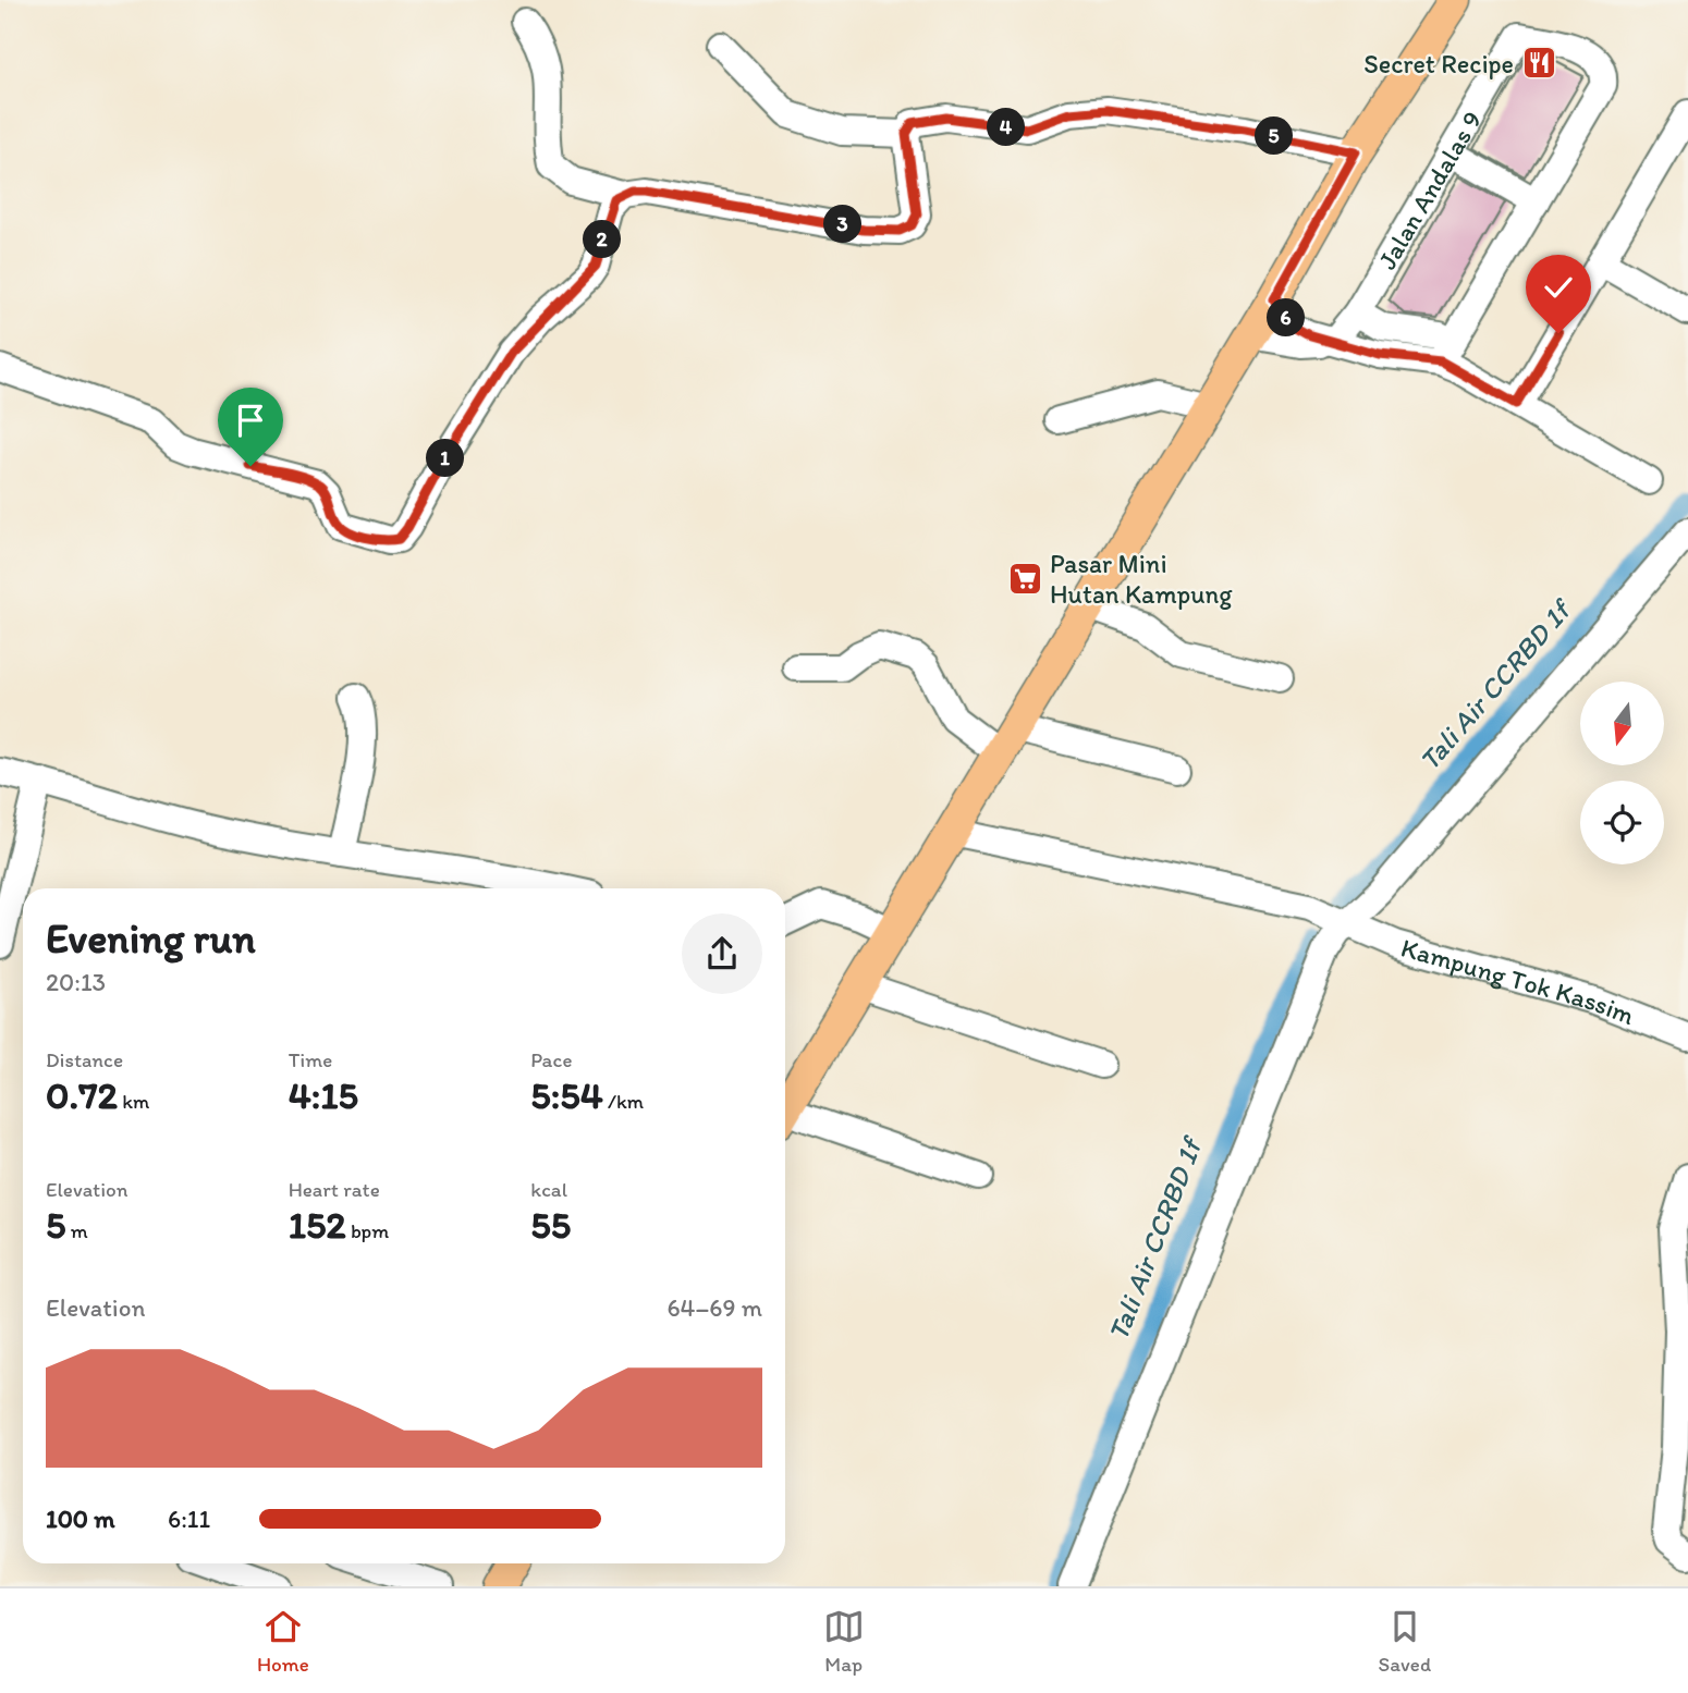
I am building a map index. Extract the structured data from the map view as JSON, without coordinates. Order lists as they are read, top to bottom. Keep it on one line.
{"streets":{"street":["Jalan Andalas 9","Kampung Tok Kassim"]},"water":["Tali Air CCRBD 1f"],"places":{"restaurant":["Secret Recipe"],"supermarket":["Pasar Mini Hutan Kampung"]},"north":"bottom","page":{"pins":["4","5","3","2","6","1"],"heading":["Evening run","20:13"],"stats":[["Distance","0.72 km"],["Time","4:15"],["Pace","5:54 /km"],["Elevation","5 m"],["Heart rate","152 bpm"],["kcal","55"]],"chart":["Elevation","64–69 m"],"list":[{"name":"100 m","note":"6:11"}],"tabs":["Home","Map","Saved"]}}
